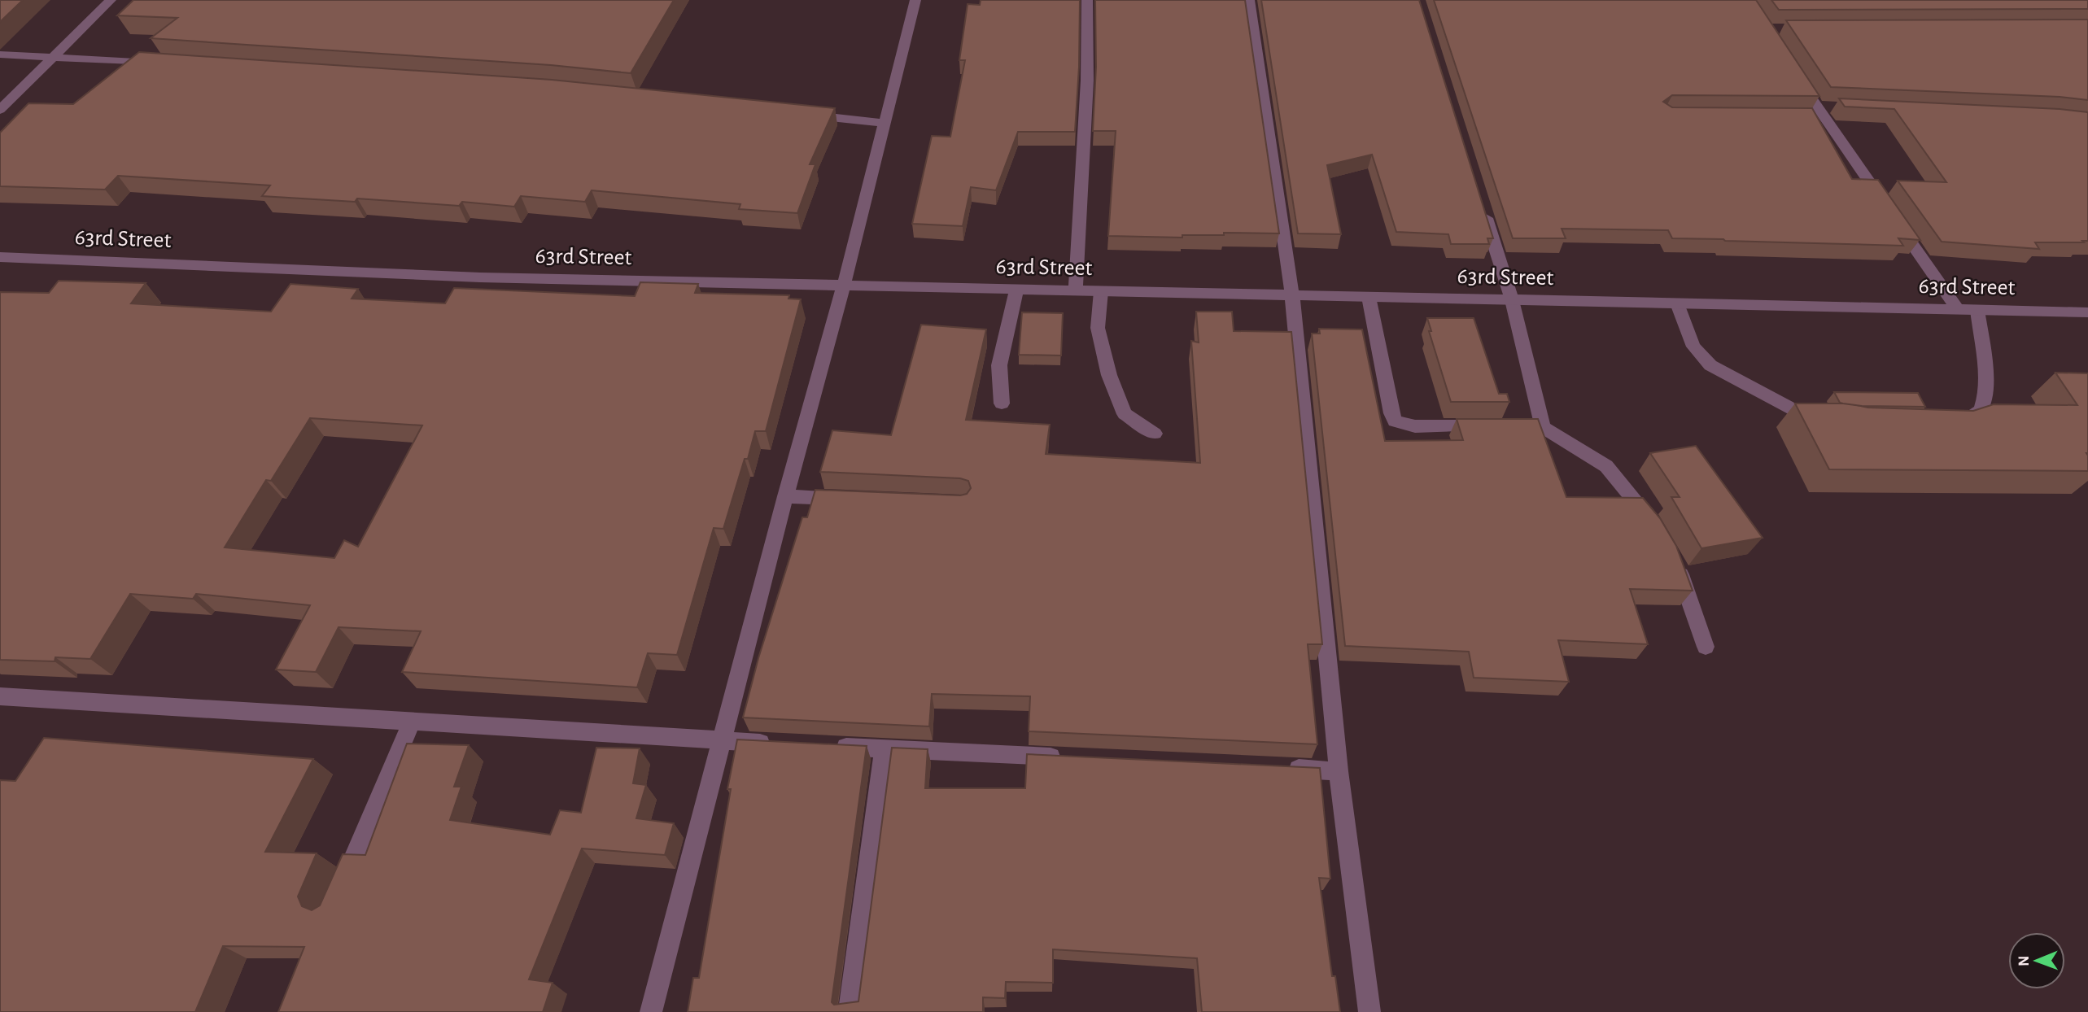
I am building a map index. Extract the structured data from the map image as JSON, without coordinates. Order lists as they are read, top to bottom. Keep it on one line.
{"streets":{"street":["63rd Street"]},"north":"left"}
